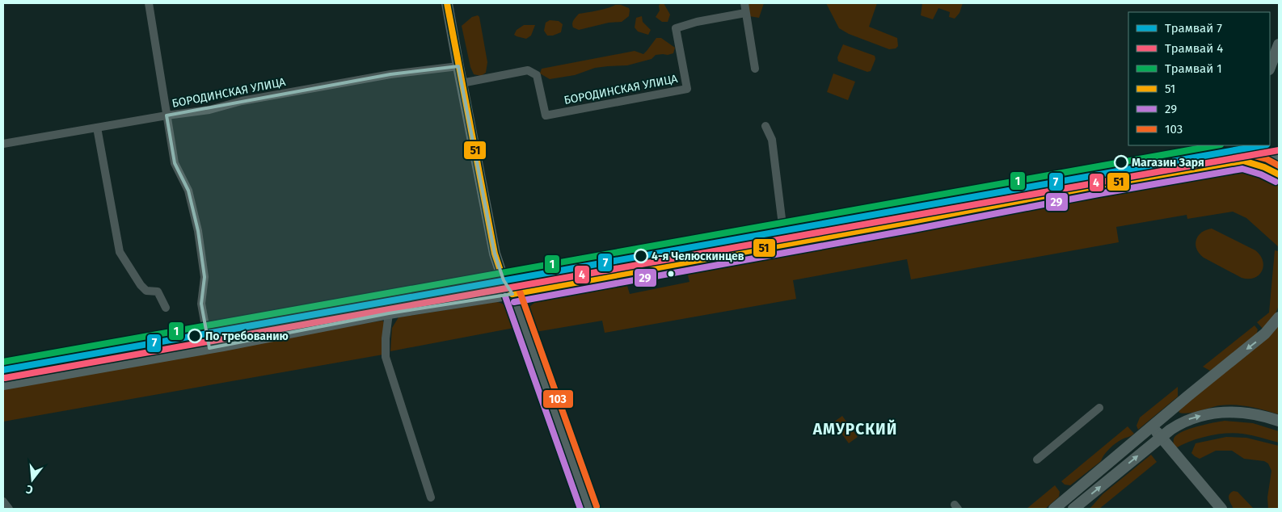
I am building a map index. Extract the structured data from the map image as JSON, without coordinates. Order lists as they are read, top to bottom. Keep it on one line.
{"streets":{"street":["БОРОДИНСКАЯ УЛИЦА"]},"districts":["АМУРСКИЙ"],"places":["Магазин Заря","4-я Челюскинцев","По требованию"],"lines":["transit line 51","tram line 7","tram line 1","tram line 4","transit line 103","transit line 29"],"legend":["Трамвай 7","Трамвай 4","Трамвай 1","51","29","103"],"north":"bottom"}
